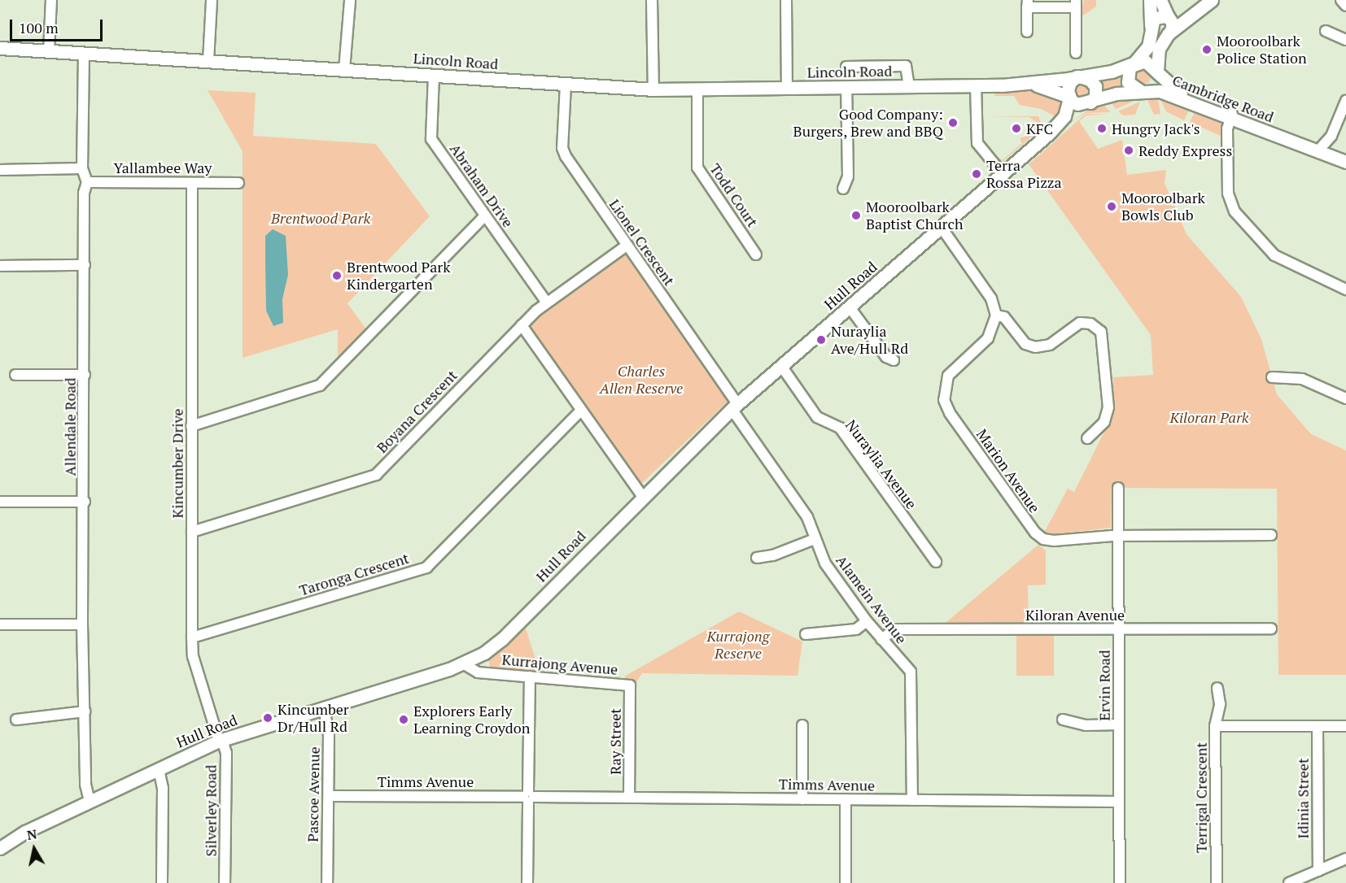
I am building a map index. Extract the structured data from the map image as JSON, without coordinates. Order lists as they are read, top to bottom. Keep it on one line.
{"streets":{"main road":["Lincoln Road","Cambridge Road","Hull Road"],"street":["Yallambee Way","Abraham Drive","Todd Court","Lionel Crescent","Boyana Crescent","Allendale Road","Kincumber Drive","Nuraylia Avenue","Marion Avenue","Taronga Crescent","Alamein Avenue","Kiloran Avenue","Kurrajong Avenue","Ervin Road","Ray Street","Timms Avenue","Pascoe Avenue","Terrigal Crescent","Idinia Street","Silverley Road"]},"crossings":[["Lincoln Road","Abraham Drive"],["Lincoln Road","Todd Court"],["Lincoln Road","Lionel Crescent"],["Lincoln Road","Hull Road"],["Lincoln Road","Allendale Road"],["Cambridge Road","Hull Road"],["Yallambee Way","Allendale Road"],["Yallambee Way","Kincumber Drive"],["Abraham Drive","Boyana Crescent"],["Lionel Crescent","Hull Road"],["Lionel Crescent","Boyana Crescent"],["Lionel Crescent","Alamein Avenue"],["Hull Road","Allendale Road"],["Hull Road","Kincumber Drive"],["Hull Road","Nuraylia Avenue"],["Hull Road","Alamein Avenue"],["Hull Road","Kurrajong Avenue"],["Hull Road","Pascoe Avenue"],["Hull Road","Silverley Road"],["Boyana Crescent","Kincumber Drive"],["Kincumber Drive","Taronga Crescent"],["Kincumber Drive","Silverley Road"],["Marion Avenue","Ervin Road"],["Alamein Avenue","Kiloran Avenue"],["Alamein Avenue","Timms Avenue"],["Kiloran Avenue","Ervin Road"],["Kurrajong Avenue","Ray Street"],["Ervin Road","Timms Avenue"],["Ray Street","Timms Avenue"],["Timms Avenue","Pascoe Avenue"],["Terrigal Crescent","Idinia Street"]],"parks":["Brentwood Park","Charles Allen Reserve","Kiloran Park","Kurrajong Reserve"],"places":["Mooroolbark Police Station","Good Company: Burgers, Brew and BBQ","KFC","Hungry Jack's","Reddy Express","Terra Rossa Pizza","Mooroolbark Bowls Club","Mooroolbark Baptist Church","Brentwood Park Kindergarten","Nuraylia Ave/Hull Rd","Kincumber Dr/Hull Rd","Explorers Early Learning Croydon"],"scale_bar":"100 m","north":"top"}
